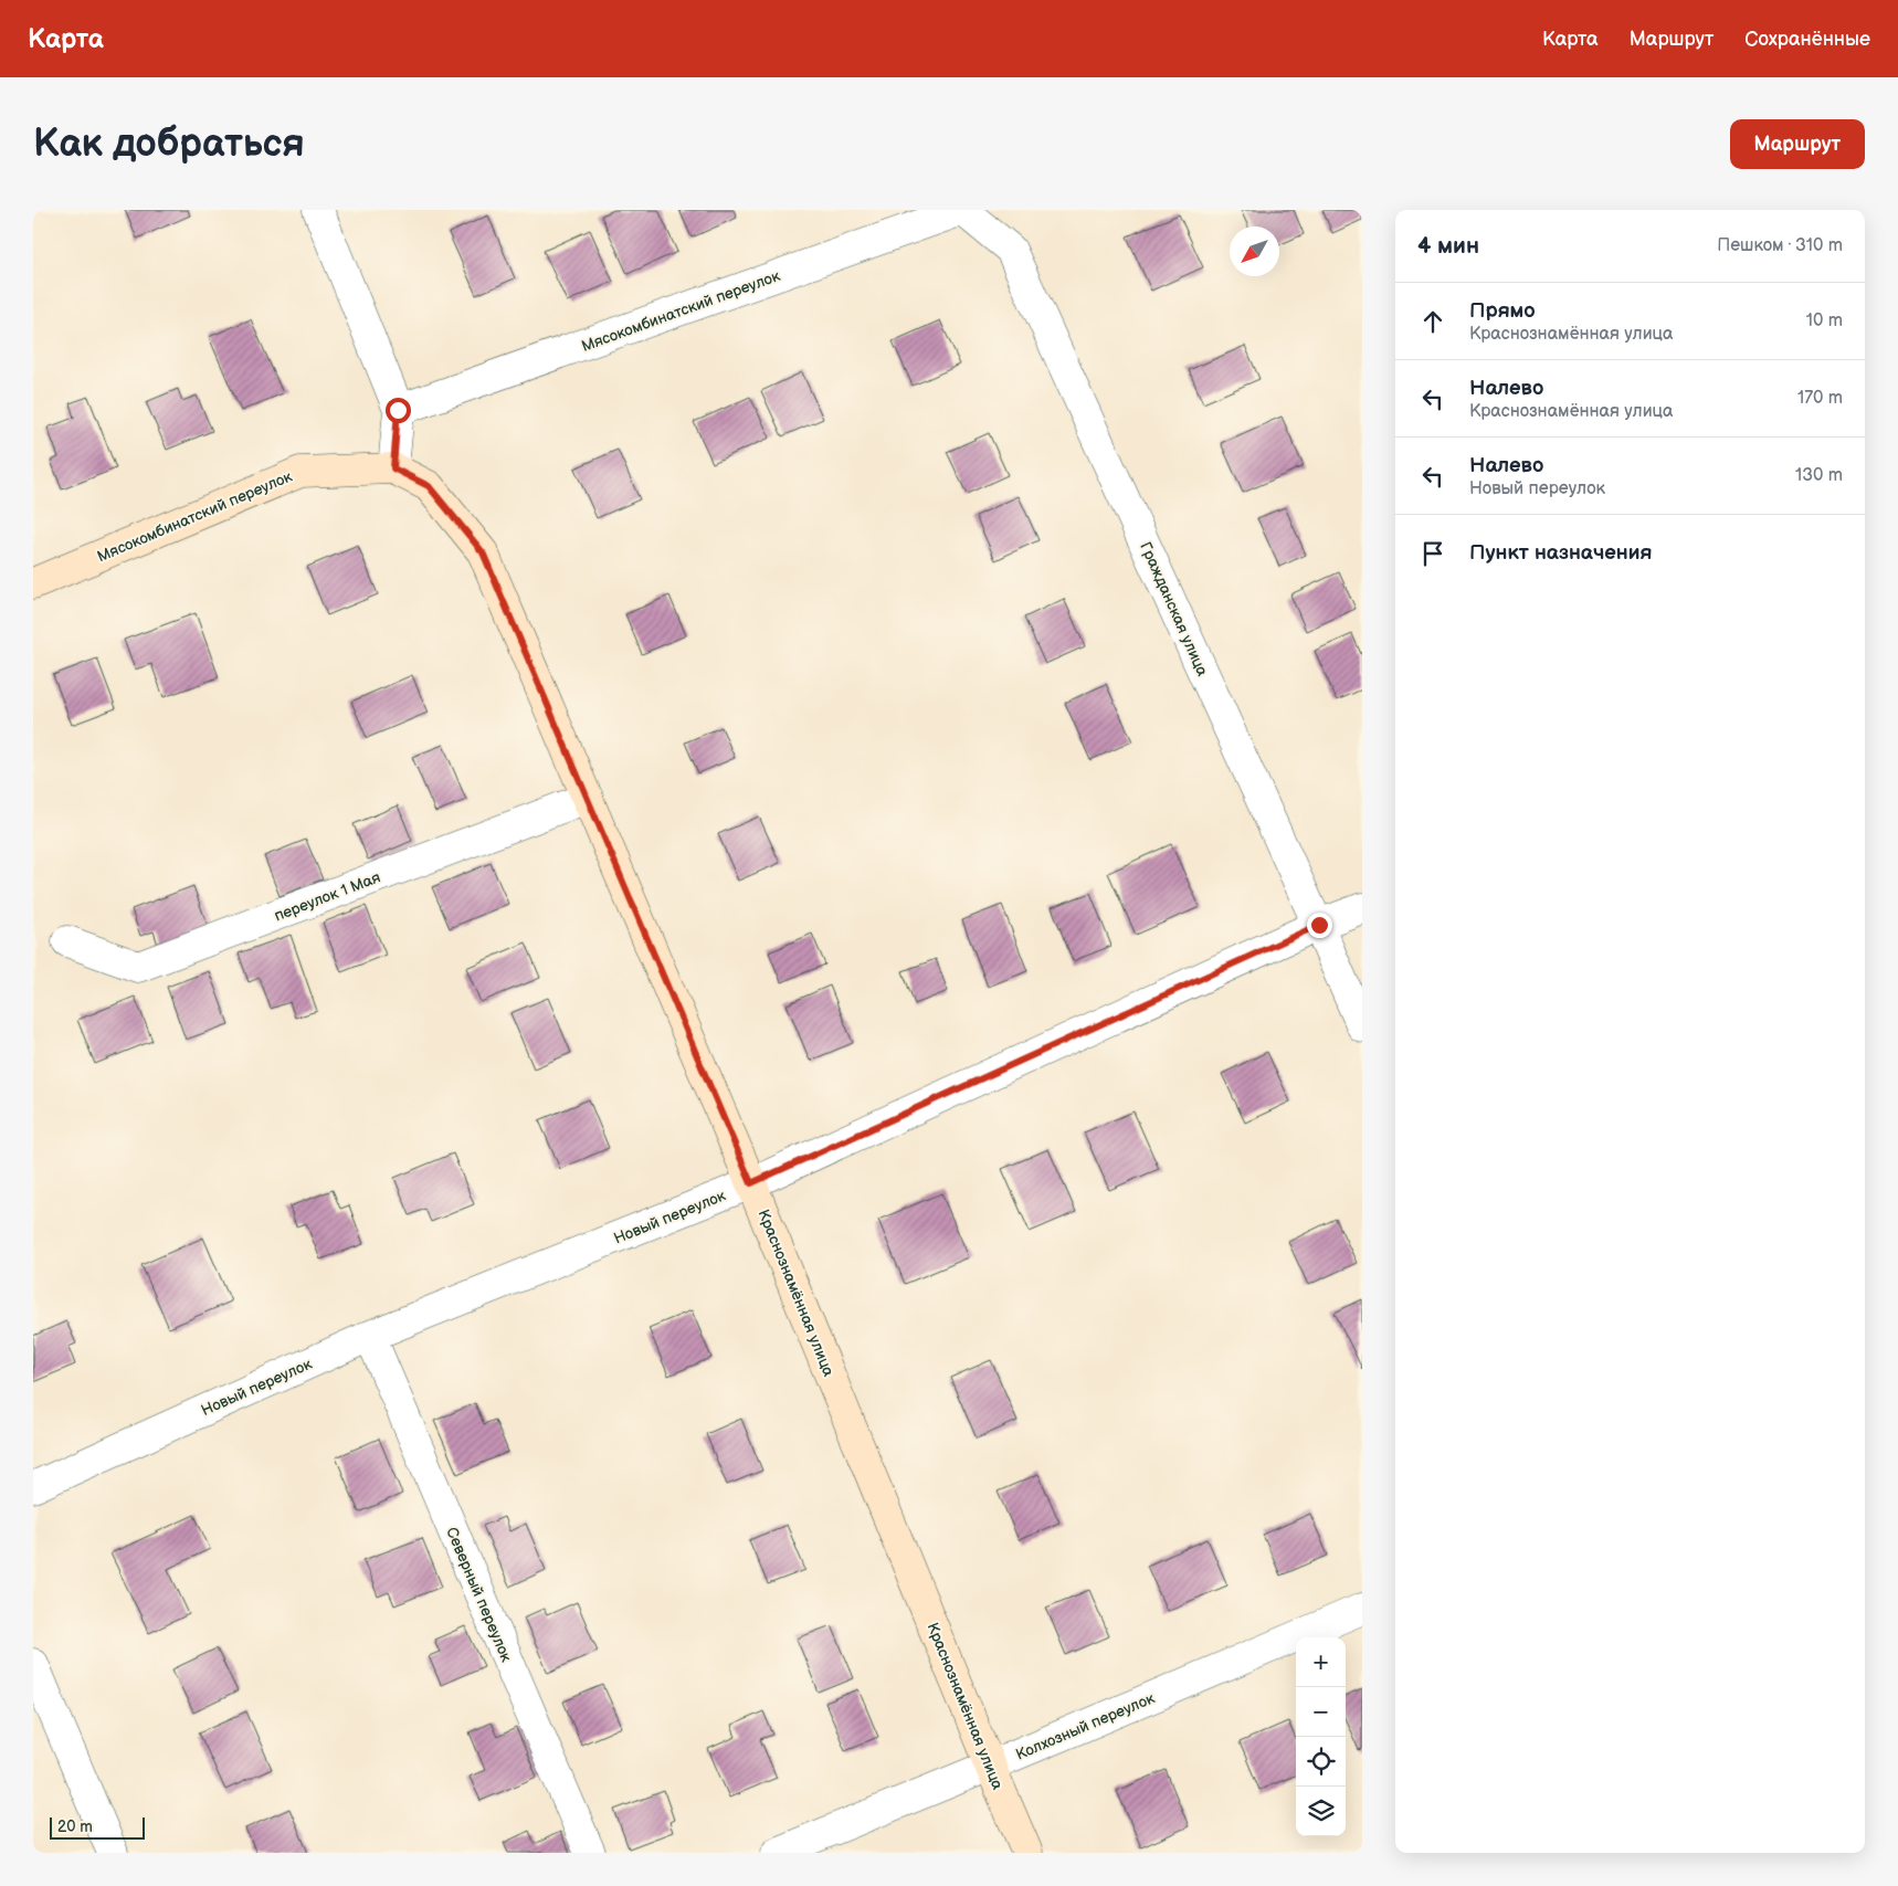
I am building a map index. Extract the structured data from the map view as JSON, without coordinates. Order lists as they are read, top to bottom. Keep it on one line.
{"streets":{"main road":["Мясокомбинатский переулок","Краснознамённая улица"],"street":["Гражданская улица","переулок 1 Мая","Новый переулок","Северный переулок","Колхозный переулок"]},"crossings":[["Мясокомбинатский переулок","Гражданская улица"],["Мясокомбинатский переулок","Краснознамённая улица"],["Гражданская улица","Новый переулок"],["переулок 1 Мая","Краснознамённая улица"],["Новый переулок","Краснознамённая улица"],["Новый переулок","Северный переулок"],["Краснознамённая улица","Колхозный переулок"]],"scale_bar":"20 m","north":"bottom left","page":{"header":"Карта","nav":["Карта","Маршрут","Сохранённые"],"buttons":"Маршрут","title":"Как добраться","heading":["4 мин","Пешком · 310 m"],"list":[["Прямо","Краснознамённая улица","10 m"],["Налево","Краснознамённая улица","170 m"],["Налево","Новый переулок","130 m"],"Пункт назначения"],"map_buttons":["+","−"],"scale":"20 m"}}
